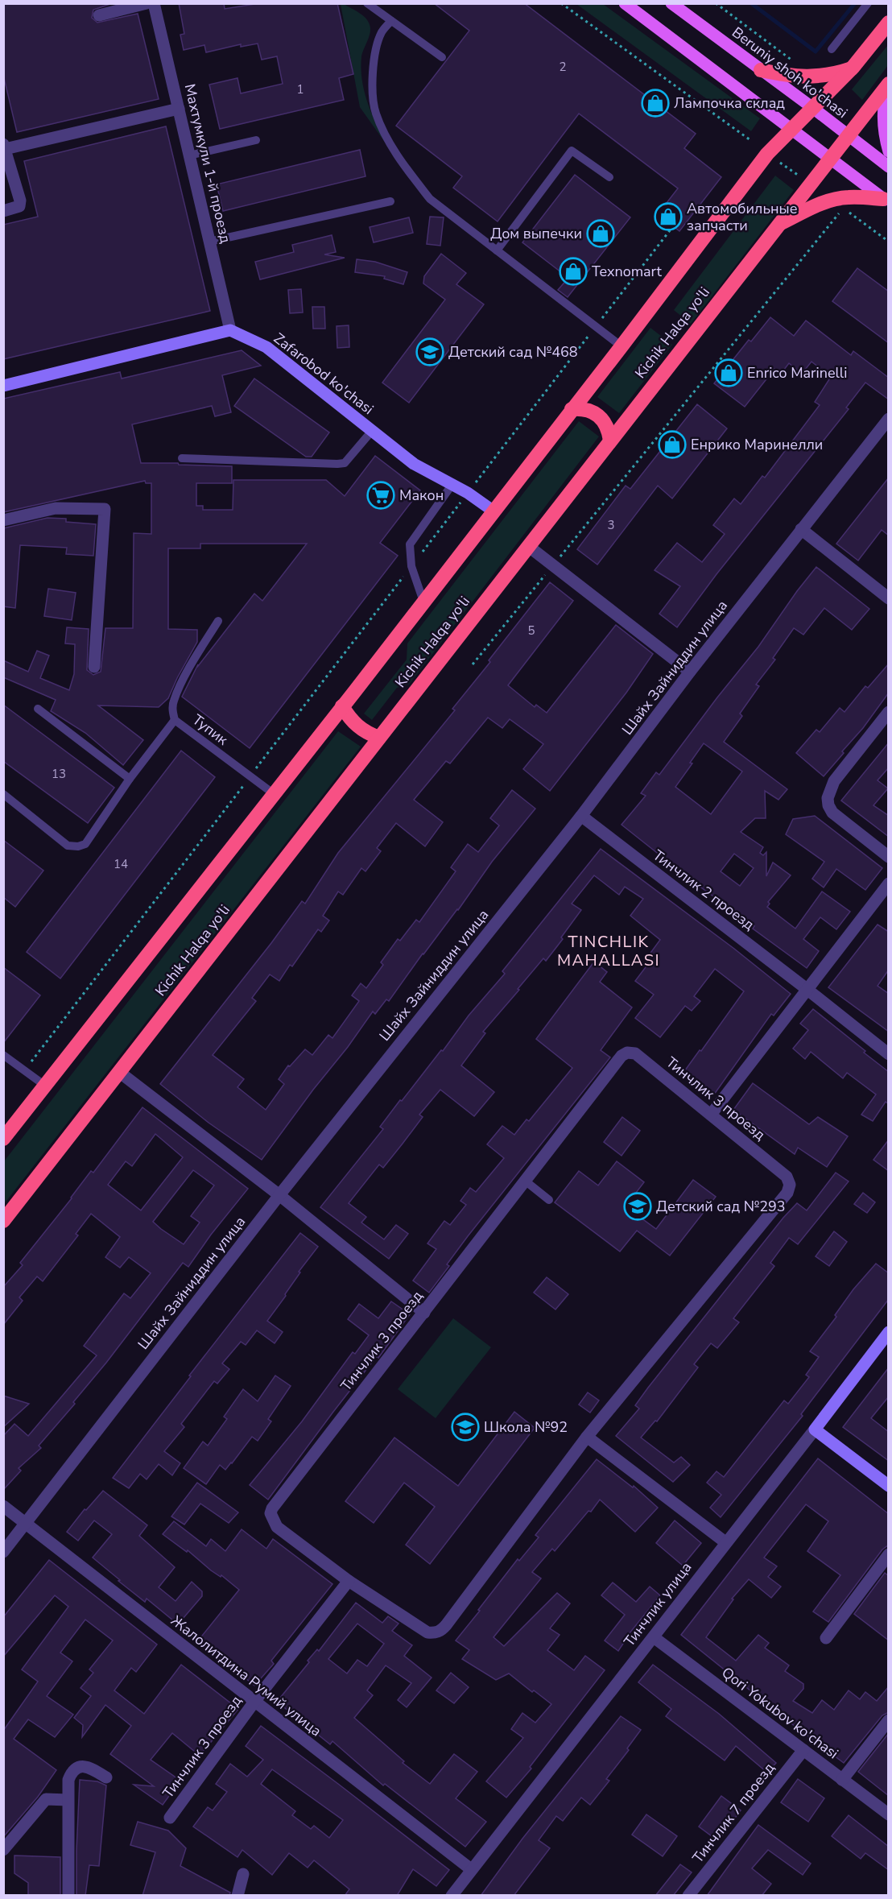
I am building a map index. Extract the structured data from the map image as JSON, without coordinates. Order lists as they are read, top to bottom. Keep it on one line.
{"streets":{"highway":["Kichik Halqa yo'li"],"main road":["Beruniy shoh ko'chasi"],"street":["Махтумкули 1-й проезд","Zafarobod ko'chasi","Шайх Зайниддин улица","Тинчлик 2 проезд","Тинчлик 3 проезд","Тинчлик улица","Жалолитдина Румий улица","Qori Yokubov ko'chasi","Тинчлик 7 проезд"],"lane":["Тупик"]},"crossings":[["Beruniy shoh ko'chasi","Kichik Halqa yo'li"],["Махтумкули 1-й проезд","Zafarobod ko'chasi"],["Шайх Зайниддин улица","Тинчлик 2 проезд"],["Шайх Зайниддин улица","Жалолитдина Румий улица"],["Тинчлик 3 проезд","Жалолитдина Румий улица"],["Тинчлик улица","Жалолитдина Румий улица"],["Тинчлик улица","Qori Yokubov ko'chasi"],["Qori Yokubov ko'chasi","Тинчлик 7 проезд"]],"districts":["TINCHLIK MAHALLASI"],"places":{"shop":["Лампочка склад","Автомобильные запчасти","Дом выпечки","Texnomart","Enrico Marinelli","Енрико Маринелли"],"school or university":["Детский сад №468","Детский сад №293","Школа №92"],"supermarket":["Макон"]},"house_numbers":["2","1","3","5","13","14"]}
